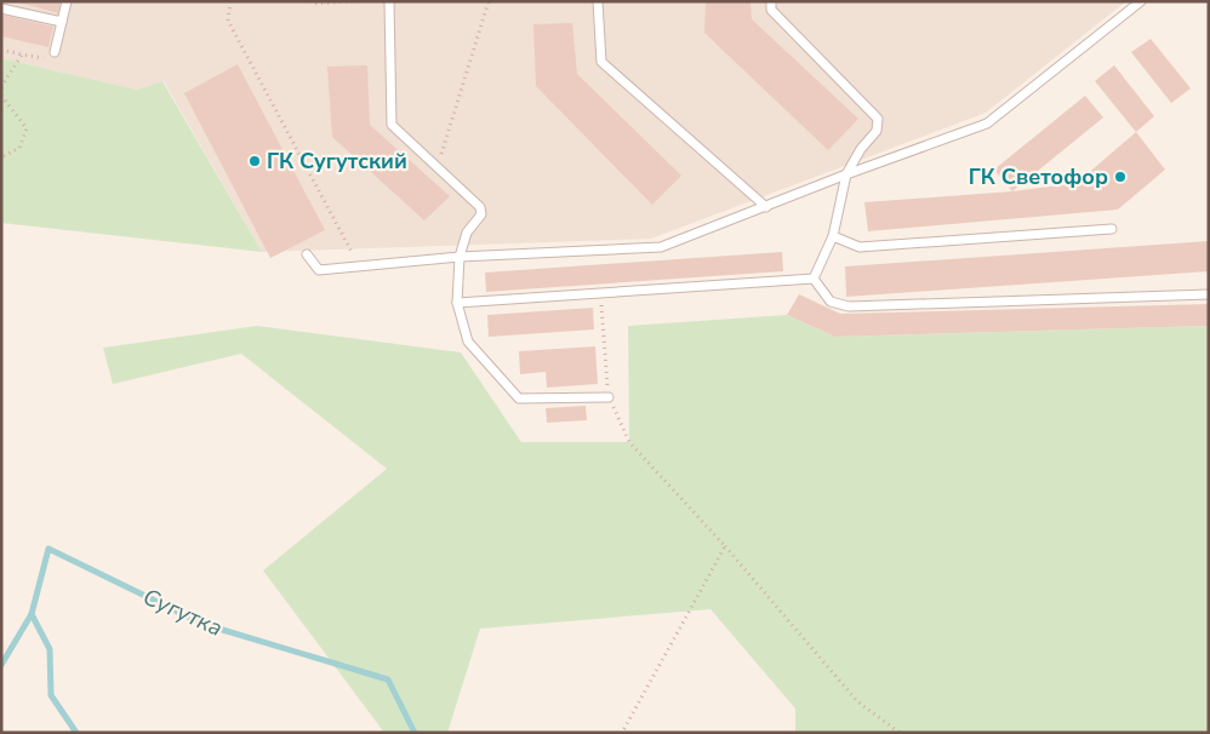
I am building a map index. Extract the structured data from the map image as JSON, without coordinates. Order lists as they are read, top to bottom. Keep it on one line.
{"water":["Сугутка"],"places":["ГК Сугутский","ГК Светофор"]}
